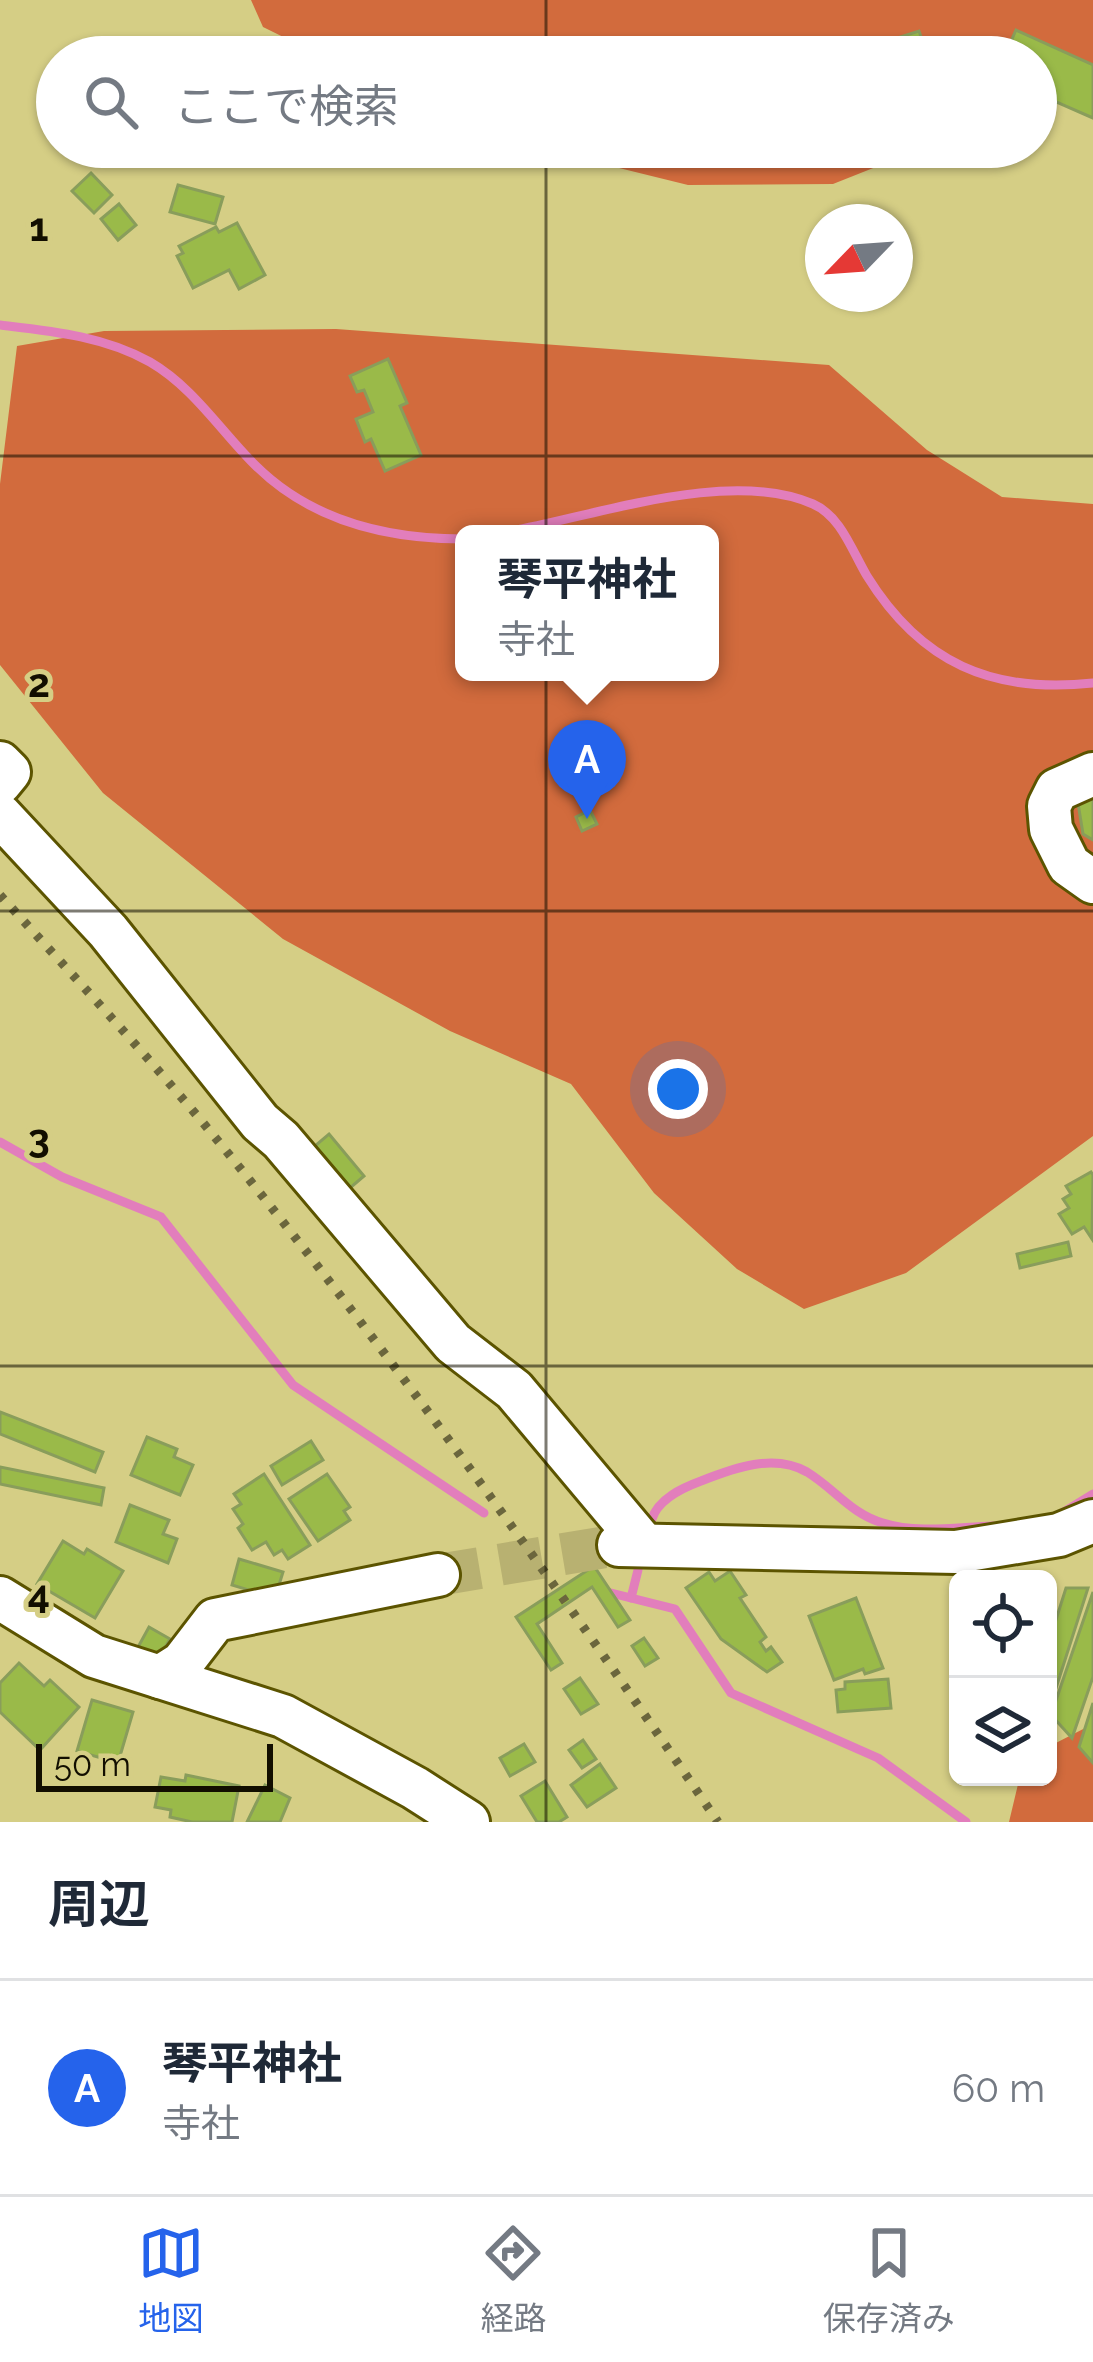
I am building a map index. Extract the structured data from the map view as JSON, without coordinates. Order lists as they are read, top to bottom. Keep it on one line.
{"scale_bar":"50 m","north":"bottom left","page":{"search":"ここで検索","popup":["琴平神社","寺社"],"pins":"A","scale":"50 m","heading":"周辺","list":[{"mark":"A","name":"琴平神社","note":"寺社","value":"60 m"}],"nav":["地図","経路","保存済み"]},"grid":{"rows":["1","2","3","4"]}}
